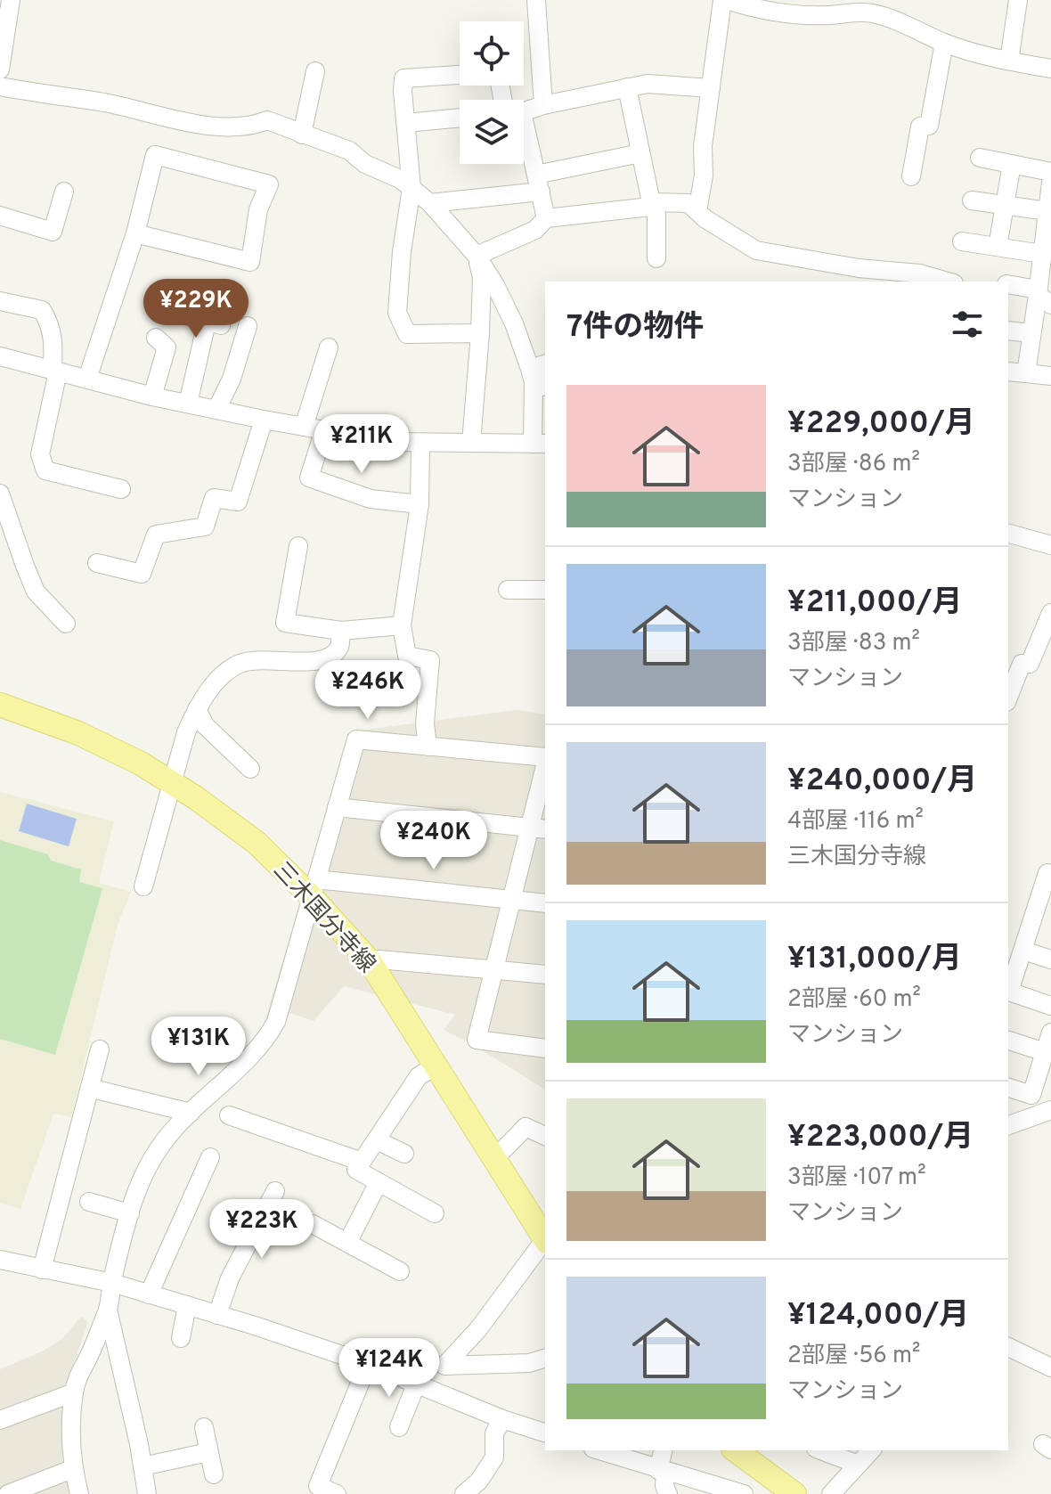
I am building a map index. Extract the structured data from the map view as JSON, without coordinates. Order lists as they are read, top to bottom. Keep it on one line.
{"streets":{"main road":["三木国分寺線"]},"page":{"price":["¥229K","¥211K","¥246K","¥240K","¥131K","¥223K","¥124K"],"heading":"7件の物件","list":[{"name":"¥229,000/月","note":"3部屋 · 86 m² · マンション"},{"name":"¥211,000/月","note":"3部屋 · 83 m² · マンション"},{"name":"¥240,000/月","note":"4部屋 · 116 m² · 三木国分寺線"},{"name":"¥131,000/月","note":"2部屋 · 60 m² · マンション"},{"name":"¥223,000/月","note":"3部屋 · 107 m² · マンション"},{"name":"¥124,000/月","note":"2部屋 · 56 m² · マンション"}]}}
